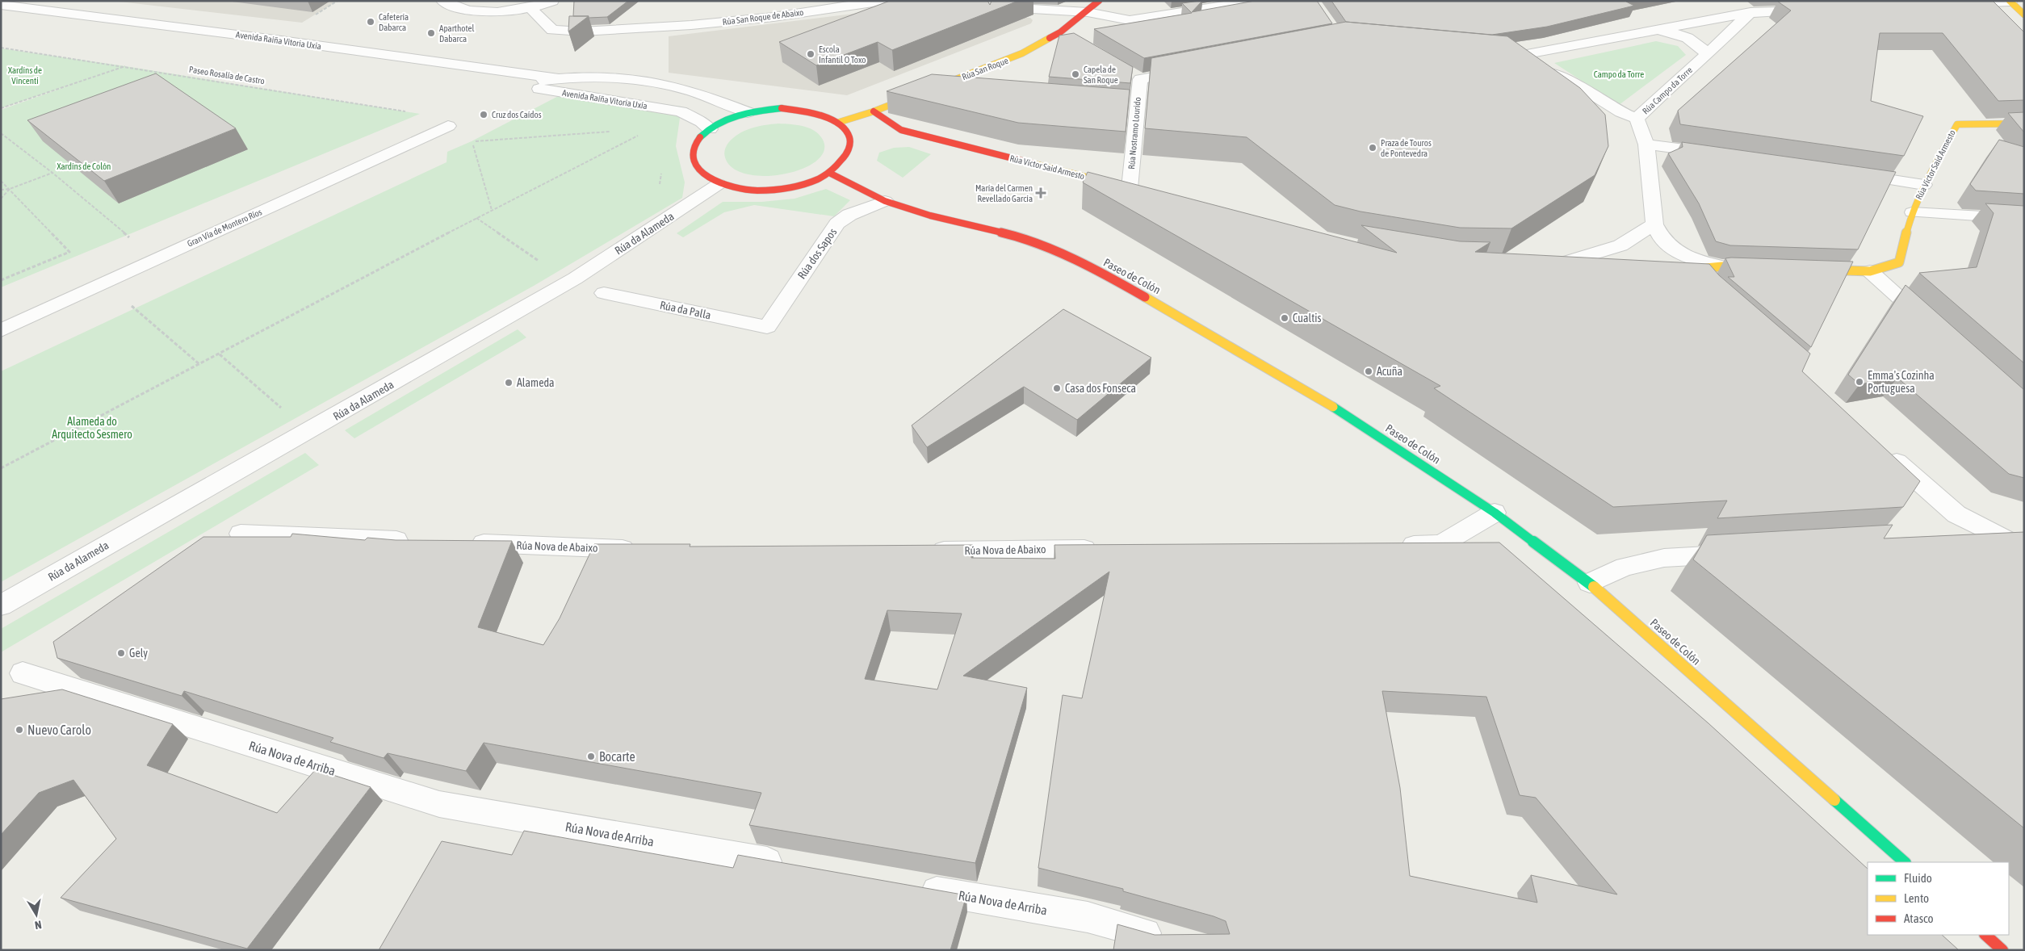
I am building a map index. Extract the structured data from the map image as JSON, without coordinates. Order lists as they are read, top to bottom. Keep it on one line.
{"streets":{"main road":["Rúa San Roque","Rúa Víctor Said Armesto","Paseo de Colón"],"street":["Rúa San Roque de Abaixo","Avenida Raíña Vitoria Uxía","Rúa Campo da Torre","Rúa Nostramo Lourido","Gran Vía de Montero Ríos","Rúa da Alameda","Rúa dos Sapos","Rúa da Palla","Rúa Nova de Abaixo","Rúa Nova de Arriba"],"path":["Paseo Rosalía de Castro"]},"crossings":[["Rúa San Roque","Rúa Víctor Said Armesto"],["Paseo Rosalía de Castro","Gran Vía de Montero Ríos"],["Rúa Nostramo Lourido","Rúa Víctor Said Armesto"],["Rúa dos Sapos","Paseo de Colón"],["Rúa dos Sapos","Rúa da Palla"]],"parks":["Xardíns de Vincenti","Campo da Torre","Xardíns de Colón","Alameda do Arquitecto Sesmero"],"places":{"other":["Cafetería Dabarca","Aparthotel Dabarca","Escola Infantil O Toxo","Capela de San Roque","Cruz dos Caídos","Praza de Touros de Pontevedra","Cualtis","Acuña","Emma's Cozinha Portuguesa","Alameda","Casa dos Fonseca","Gely","Nuevo Carolo","Bocarte"],"health":["María del Carmen Revellado García"]},"legend":["Fluido","Lento","Atasco"],"north":"bottom"}
